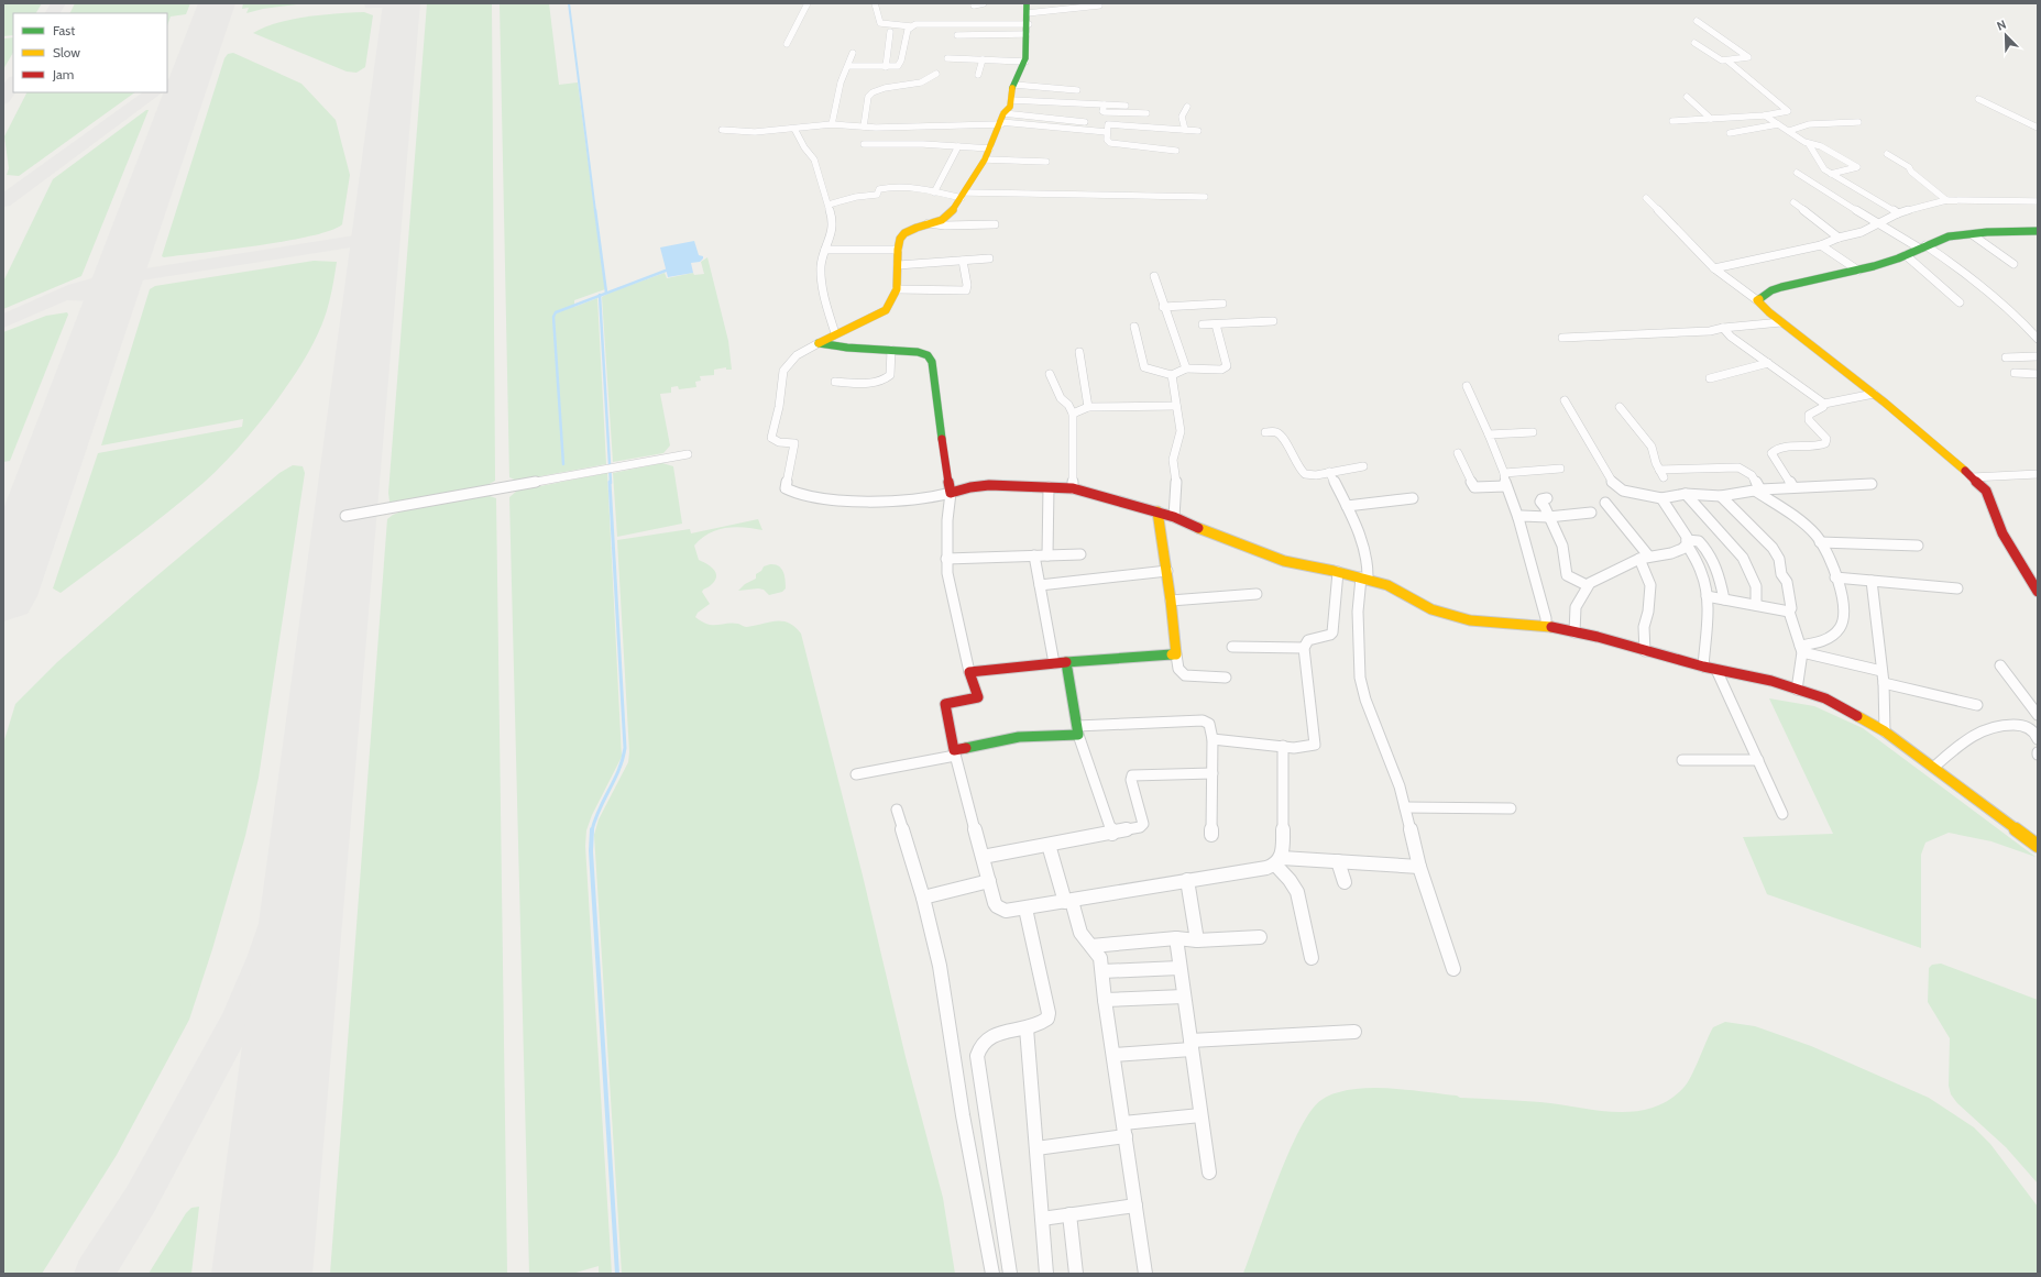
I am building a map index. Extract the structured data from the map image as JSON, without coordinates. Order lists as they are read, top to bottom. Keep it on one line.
{"legend":["Fast","Slow","Jam"],"north":"top left"}
